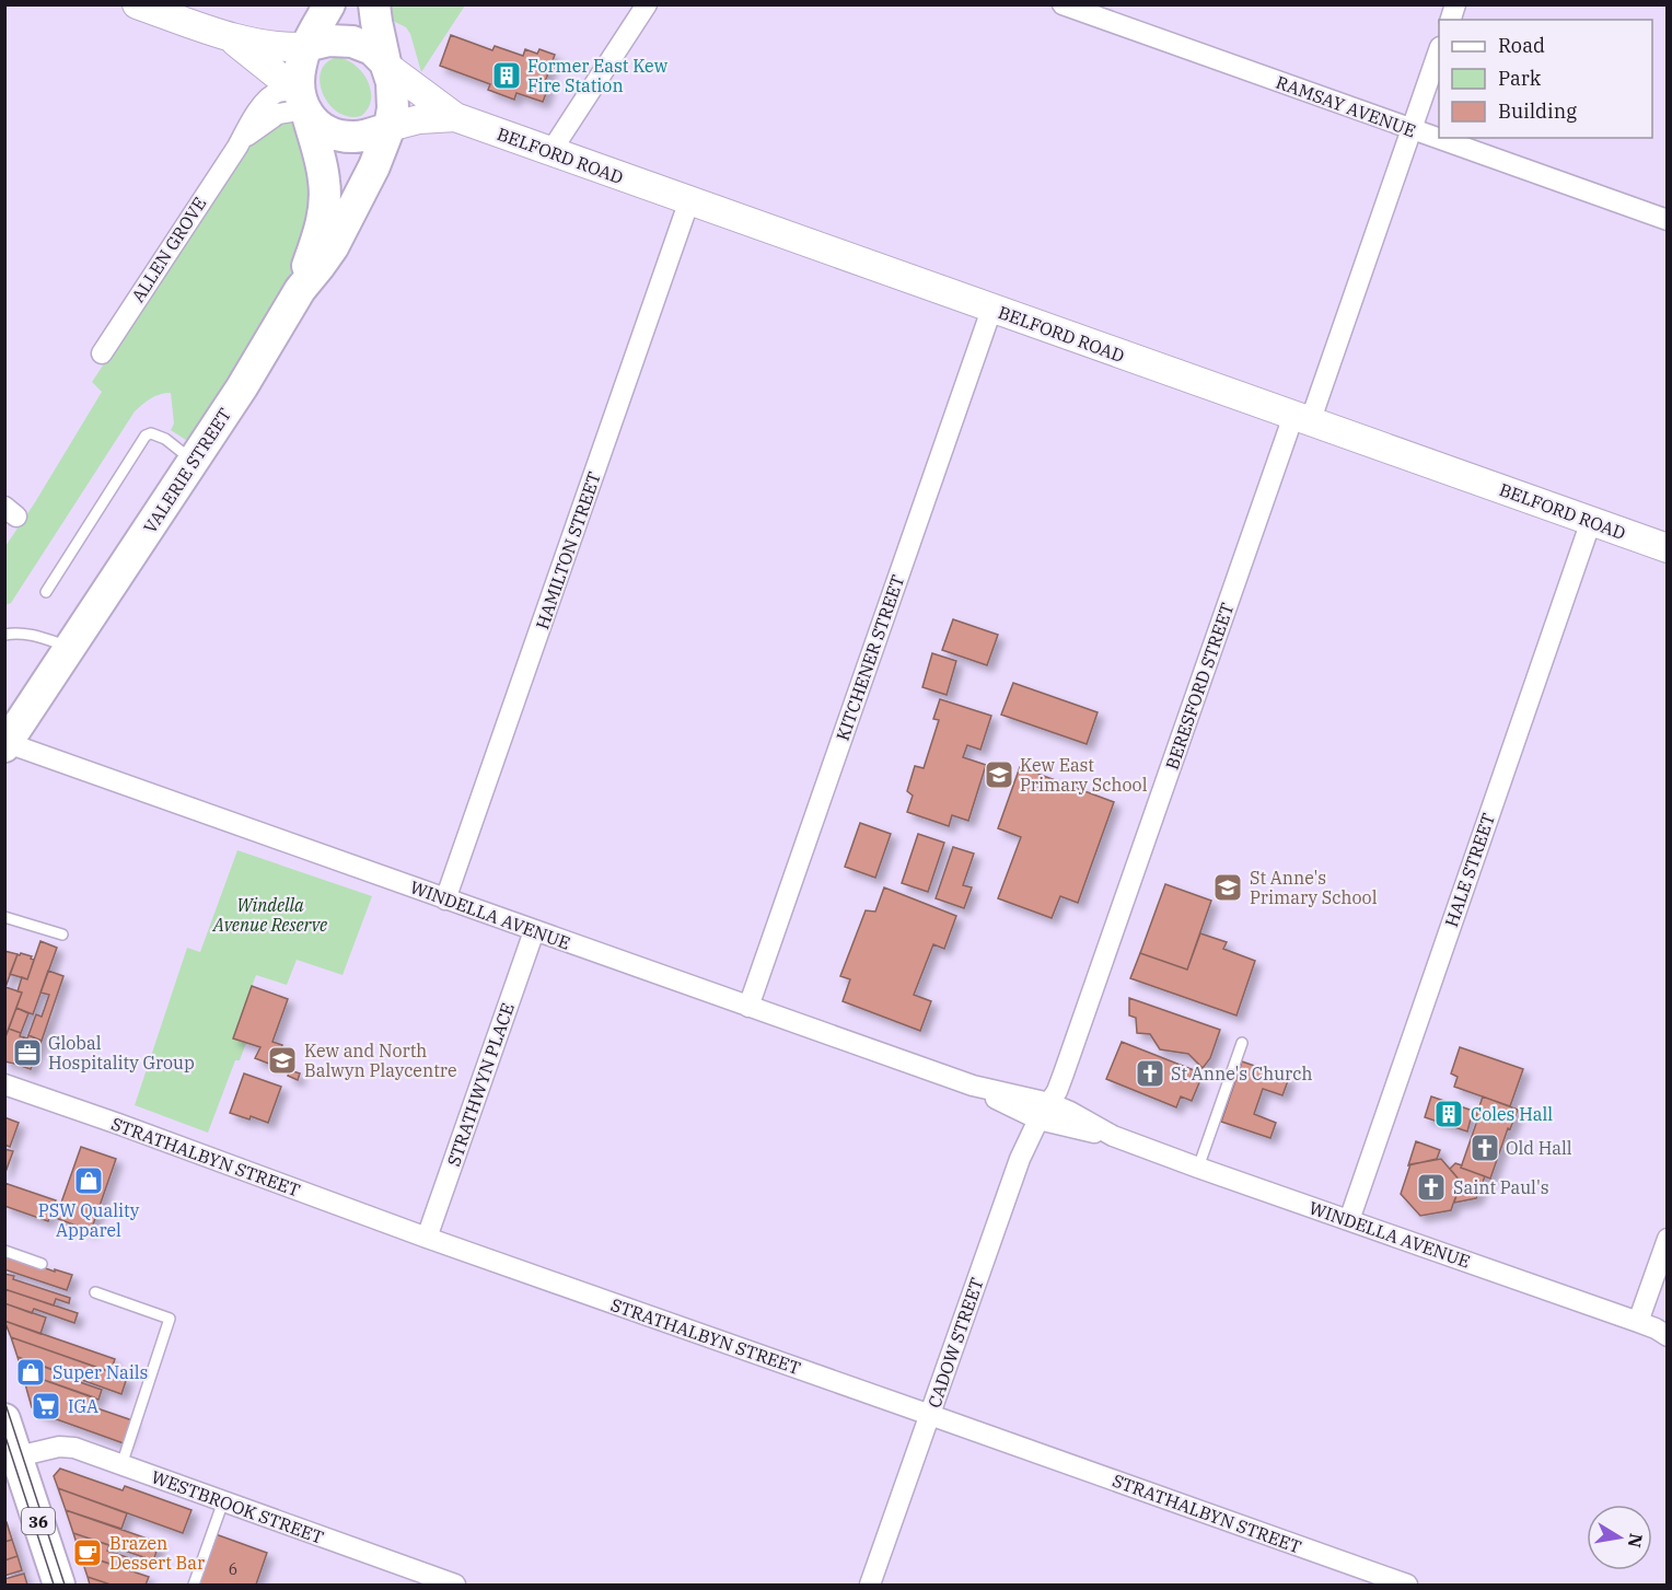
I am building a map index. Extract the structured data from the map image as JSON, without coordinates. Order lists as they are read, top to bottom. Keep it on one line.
{"streets":{"main road":["VALERIE STREET","36"],"street":["RAMSAY AVENUE","BELFORD ROAD","ALLEN GROVE","HAMILTON STREET","KITCHENER STREET","BERESFORD STREET","HALE STREET","WINDELLA AVENUE","STRATHWYN PLACE","STRATHALBYN STREET","CADOW STREET","WESTBROOK STREET"]},"crossings":[["RAMSAY AVENUE","BERESFORD STREET"],["BELFORD ROAD","ALLEN GROVE"],["BELFORD ROAD","VALERIE STREET"],["BELFORD ROAD","HAMILTON STREET"],["BELFORD ROAD","KITCHENER STREET"],["BELFORD ROAD","BERESFORD STREET"],["BELFORD ROAD","HALE STREET"],["ALLEN GROVE","VALERIE STREET"],["VALERIE STREET","WINDELLA AVENUE"],["HAMILTON STREET","WINDELLA AVENUE"],["KITCHENER STREET","WINDELLA AVENUE"],["BERESFORD STREET","WINDELLA AVENUE"],["BERESFORD STREET","CADOW STREET"],["HALE STREET","WINDELLA AVENUE"],["WINDELLA AVENUE","STRATHWYN PLACE"],["WINDELLA AVENUE","CADOW STREET"],["STRATHWYN PLACE","STRATHALBYN STREET"],["STRATHALBYN STREET","CADOW STREET"],["WESTBROOK STREET","36"]],"parks":["Windella Avenue Reserve"],"places":{"building":["Former East Kew Fire Station","Coles Hall"],"school or university":["Kew East Primary School","St Anne's Primary School","Kew and North Balwyn Playcentre"],"office":["Global Hospitality Group"],"church":["St Anne's Church","Old Hall","Saint Paul's"],"shop":["PSW Quality Apparel","Super Nails"],"supermarket":["IGA"],"cafe":["Brazen Dessert Bar"]},"house_numbers":["6"],"legend":["Road","Park","Building"],"north":"right"}
